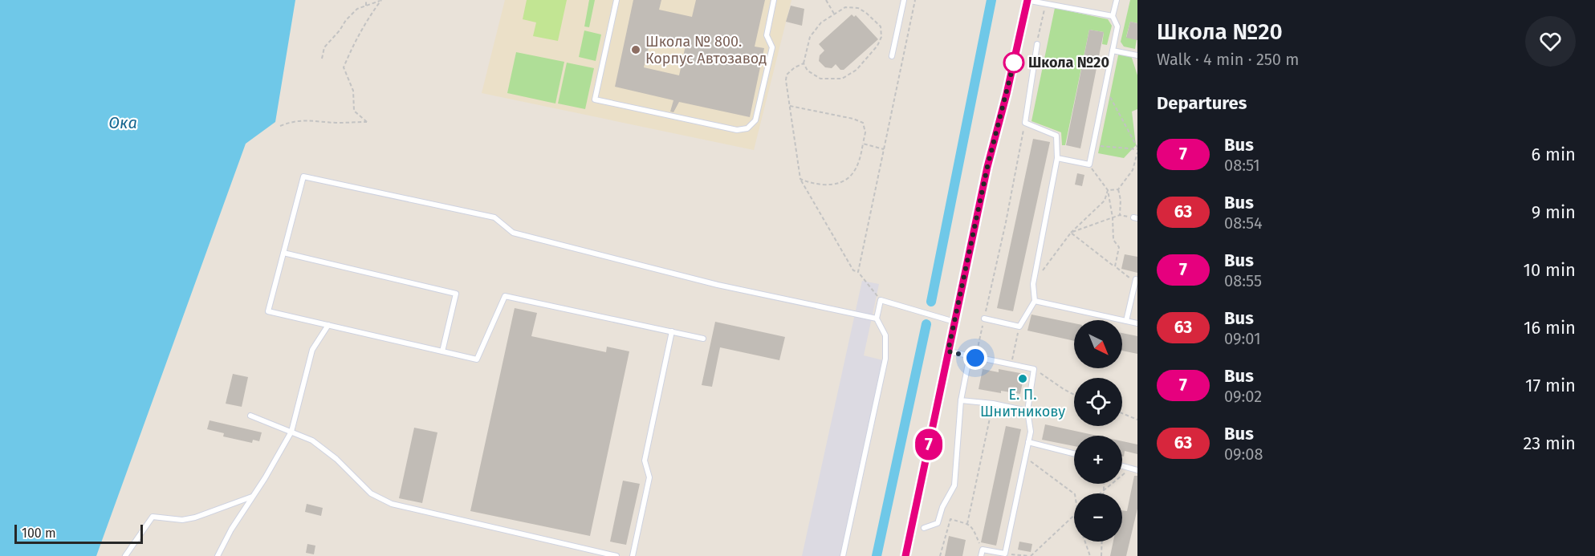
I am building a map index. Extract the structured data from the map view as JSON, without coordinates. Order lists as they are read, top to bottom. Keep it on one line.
{"water":["Ока"],"places":["Школа № 800. Корпус Автозавод","Школа №20","Е. П. Шнитникову"],"lines":["bus line 7"],"scale_bar":"100 m","north":"bottom right","page":{"on_map":"7","heading":[["Школа №20","Walk · 4 min · 250 m"],"Departures"],"list":[{"mark":"7","name":"Bus","note":"08:51","value":"6 min"},{"mark":"63","name":"Bus","note":"08:54","value":"9 min"},{"mark":"7","name":"Bus","note":"08:55","value":"10 min"},{"mark":"63","name":"Bus","note":"09:01","value":"16 min"},{"mark":"7","name":"Bus","note":"09:02","value":"17 min"},{"mark":"63","name":"Bus","note":"09:08","value":"23 min"}],"map_buttons":["+","−"],"scale":"100 m"}}
